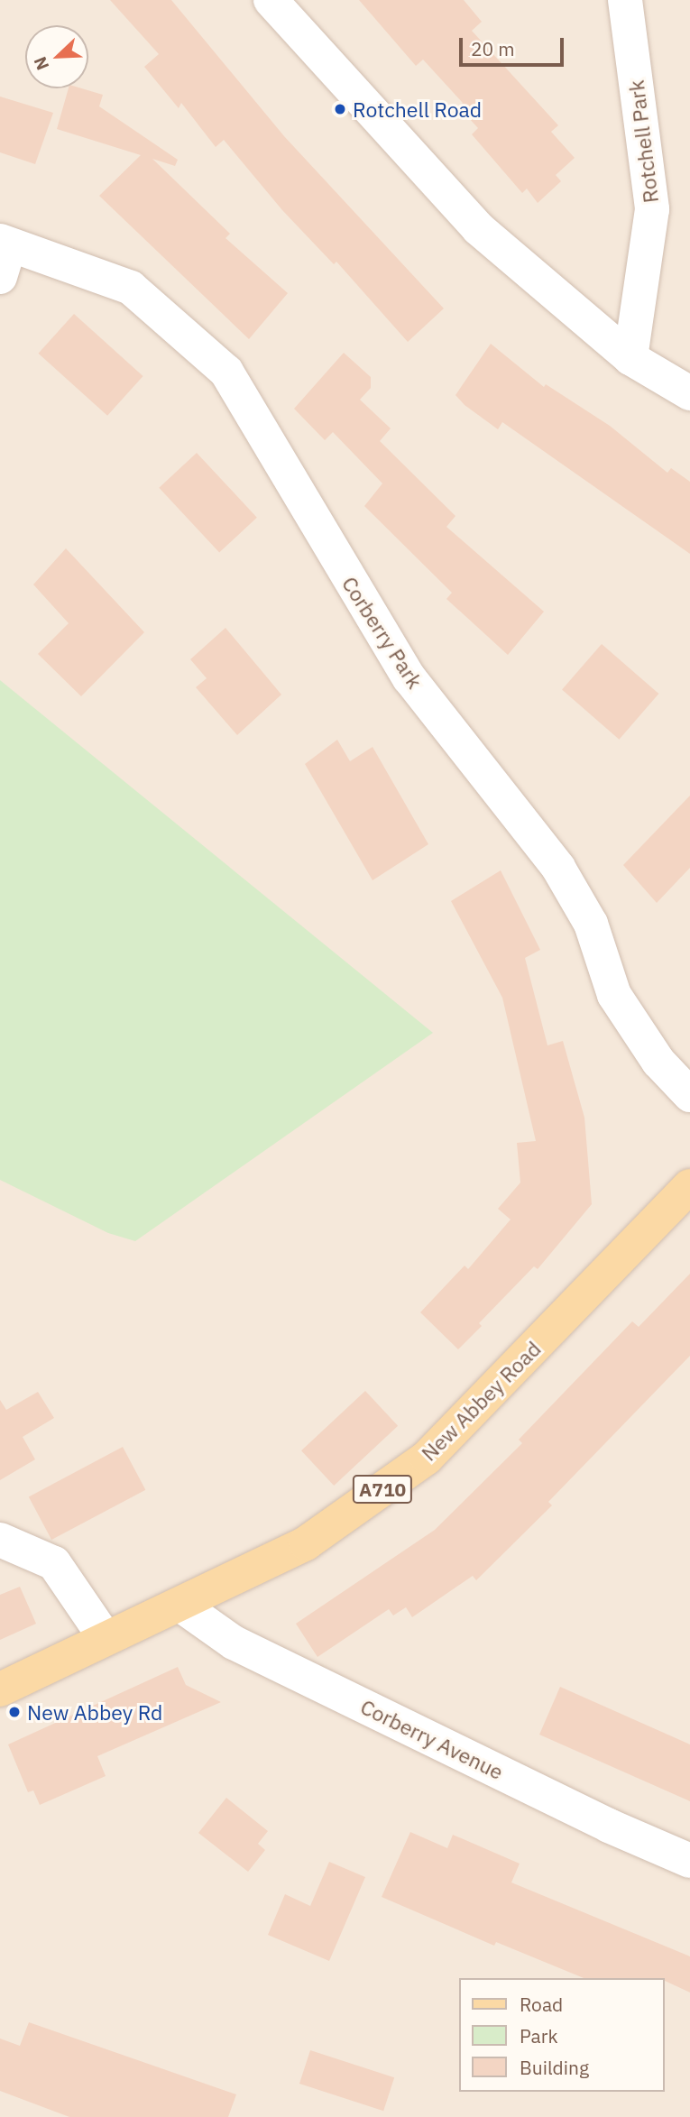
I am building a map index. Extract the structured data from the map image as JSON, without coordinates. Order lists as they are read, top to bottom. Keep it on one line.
{"streets":{"main road":["New Abbey Road","A710"],"street":["Rotchell Park","Corberry Park","Corberry Avenue"]},"crossings":[["New Abbey Road","Corberry Avenue"]],"places":["Rotchell Road","New Abbey Rd"],"legend":["Road","Park","Building"],"scale_bar":"20 m","north":"bottom left"}
